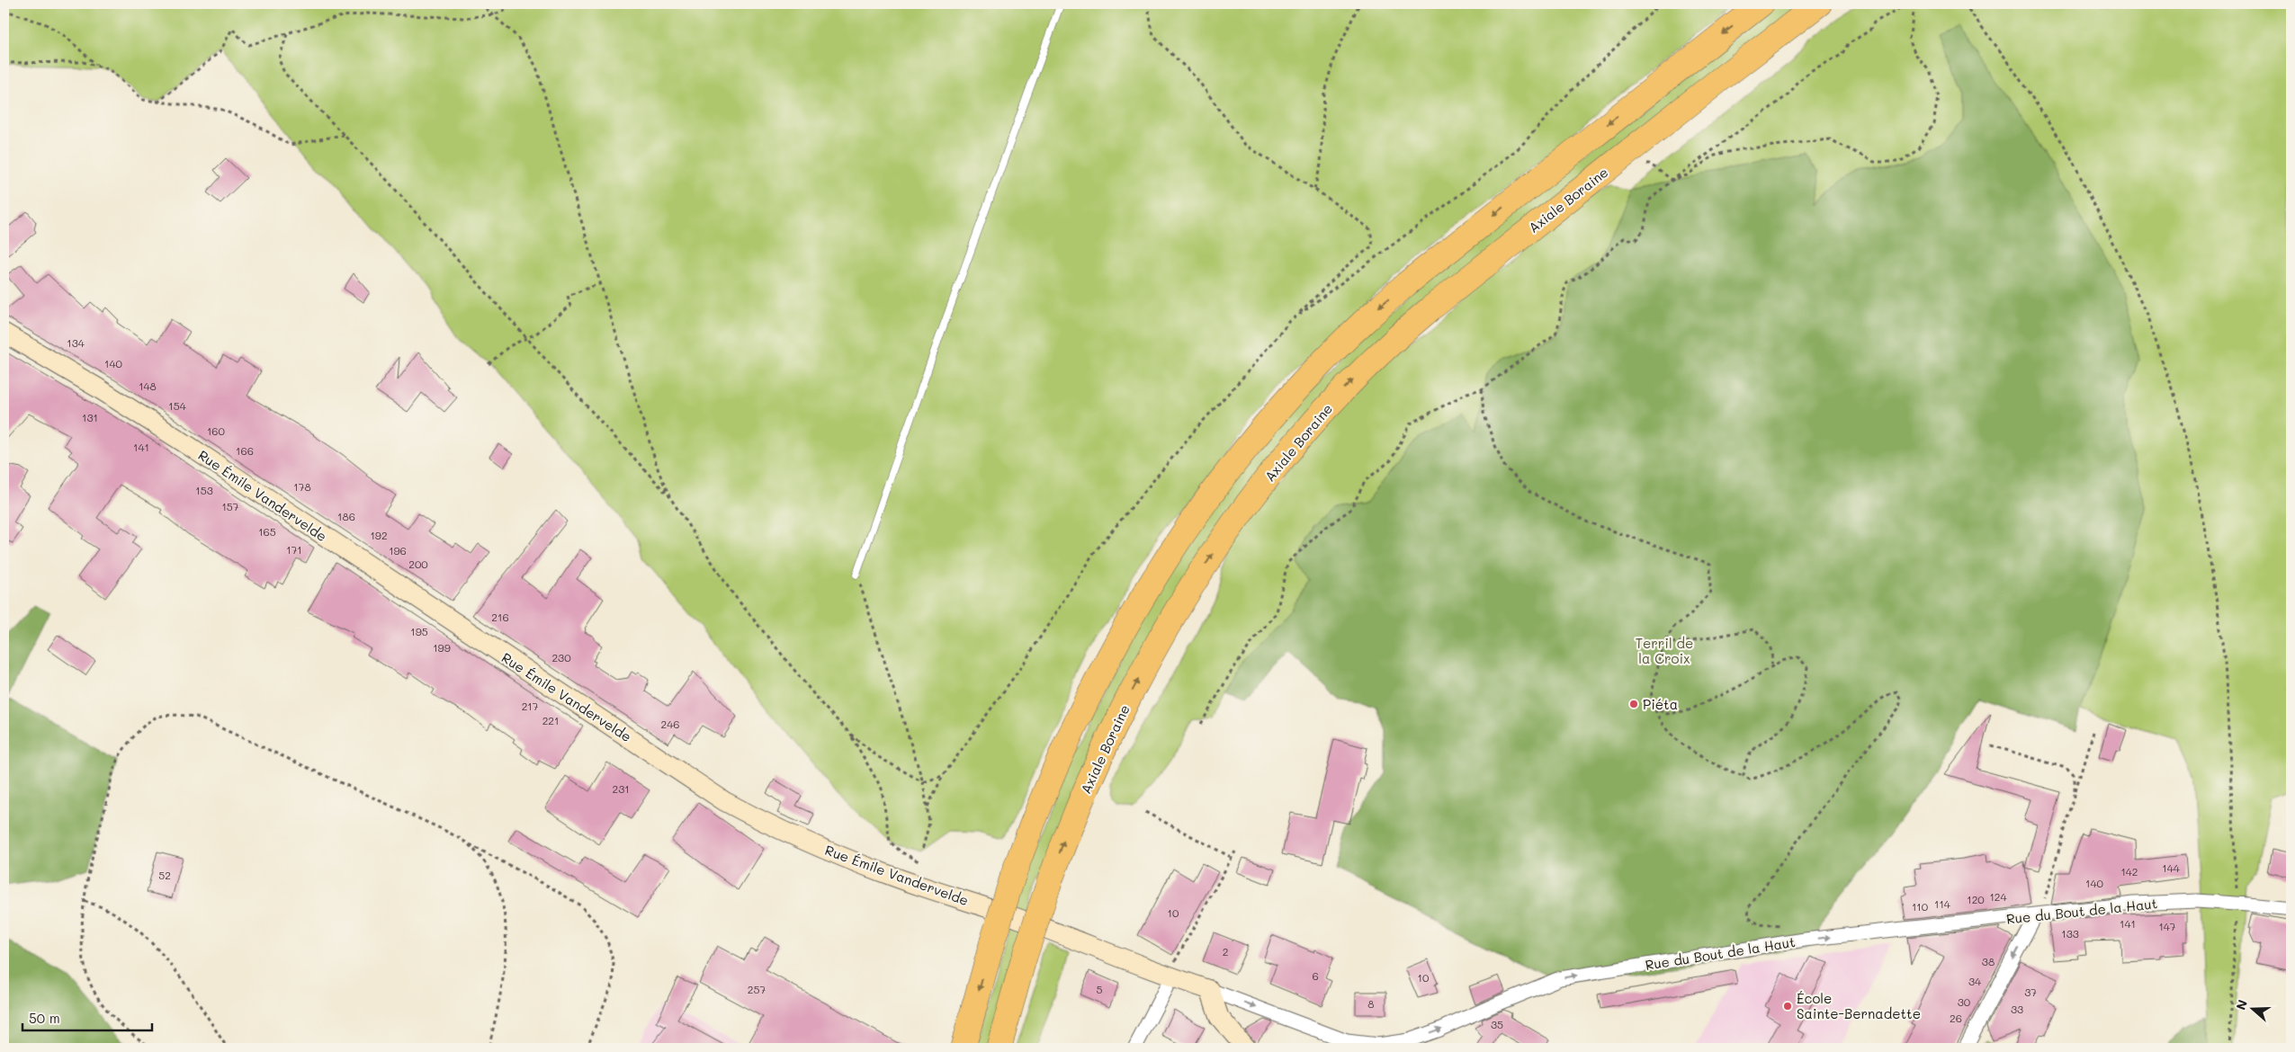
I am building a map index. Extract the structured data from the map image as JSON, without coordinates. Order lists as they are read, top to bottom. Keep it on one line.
{"streets":{"highway":["Axiale Boraine"],"street":["Rue Émile Vandervelde","Rue du Bout de la Haut"]},"crossings":[["Rue Émile Vandervelde","Rue du Bout de la Haut"]],"one_way":["Rue du Bout de la Haut"],"parks":["Terril de la Croix"],"places":["Piéta","École Sainte-Bernadette"],"house_numbers":["134","140","148","154","131","160","141","166","178","153","157","186","165","192","171","196","200","216","195","199","230","217","221","246","231","144","142","52","140","124","120","114","110","10","141","147","133","2","38","6","10","34","257","5","37","30","8","33","26","35"],"scale_bar":"50 m","north":"left"}
